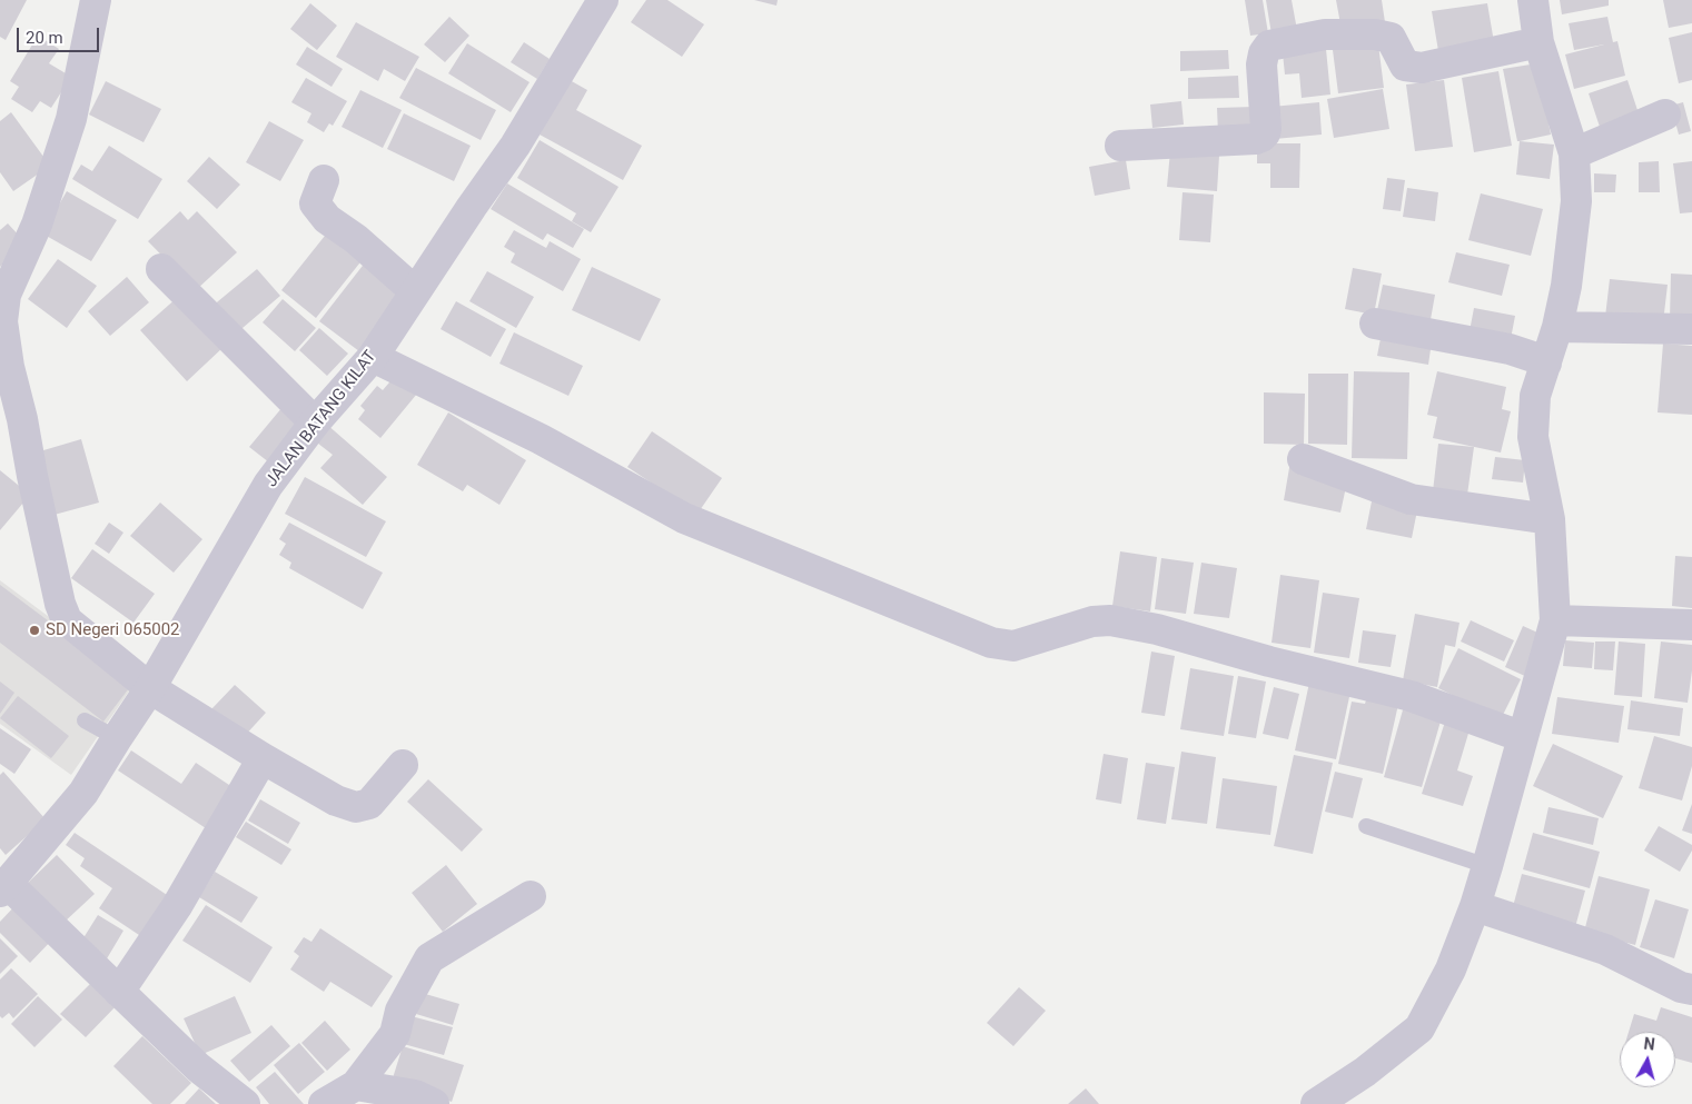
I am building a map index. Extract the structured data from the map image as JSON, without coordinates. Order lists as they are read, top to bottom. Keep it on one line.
{"streets":{"street":["JALAN BATANG KILAT"]},"places":["SD Negeri 065002"],"scale_bar":"20 m","north":"top"}
